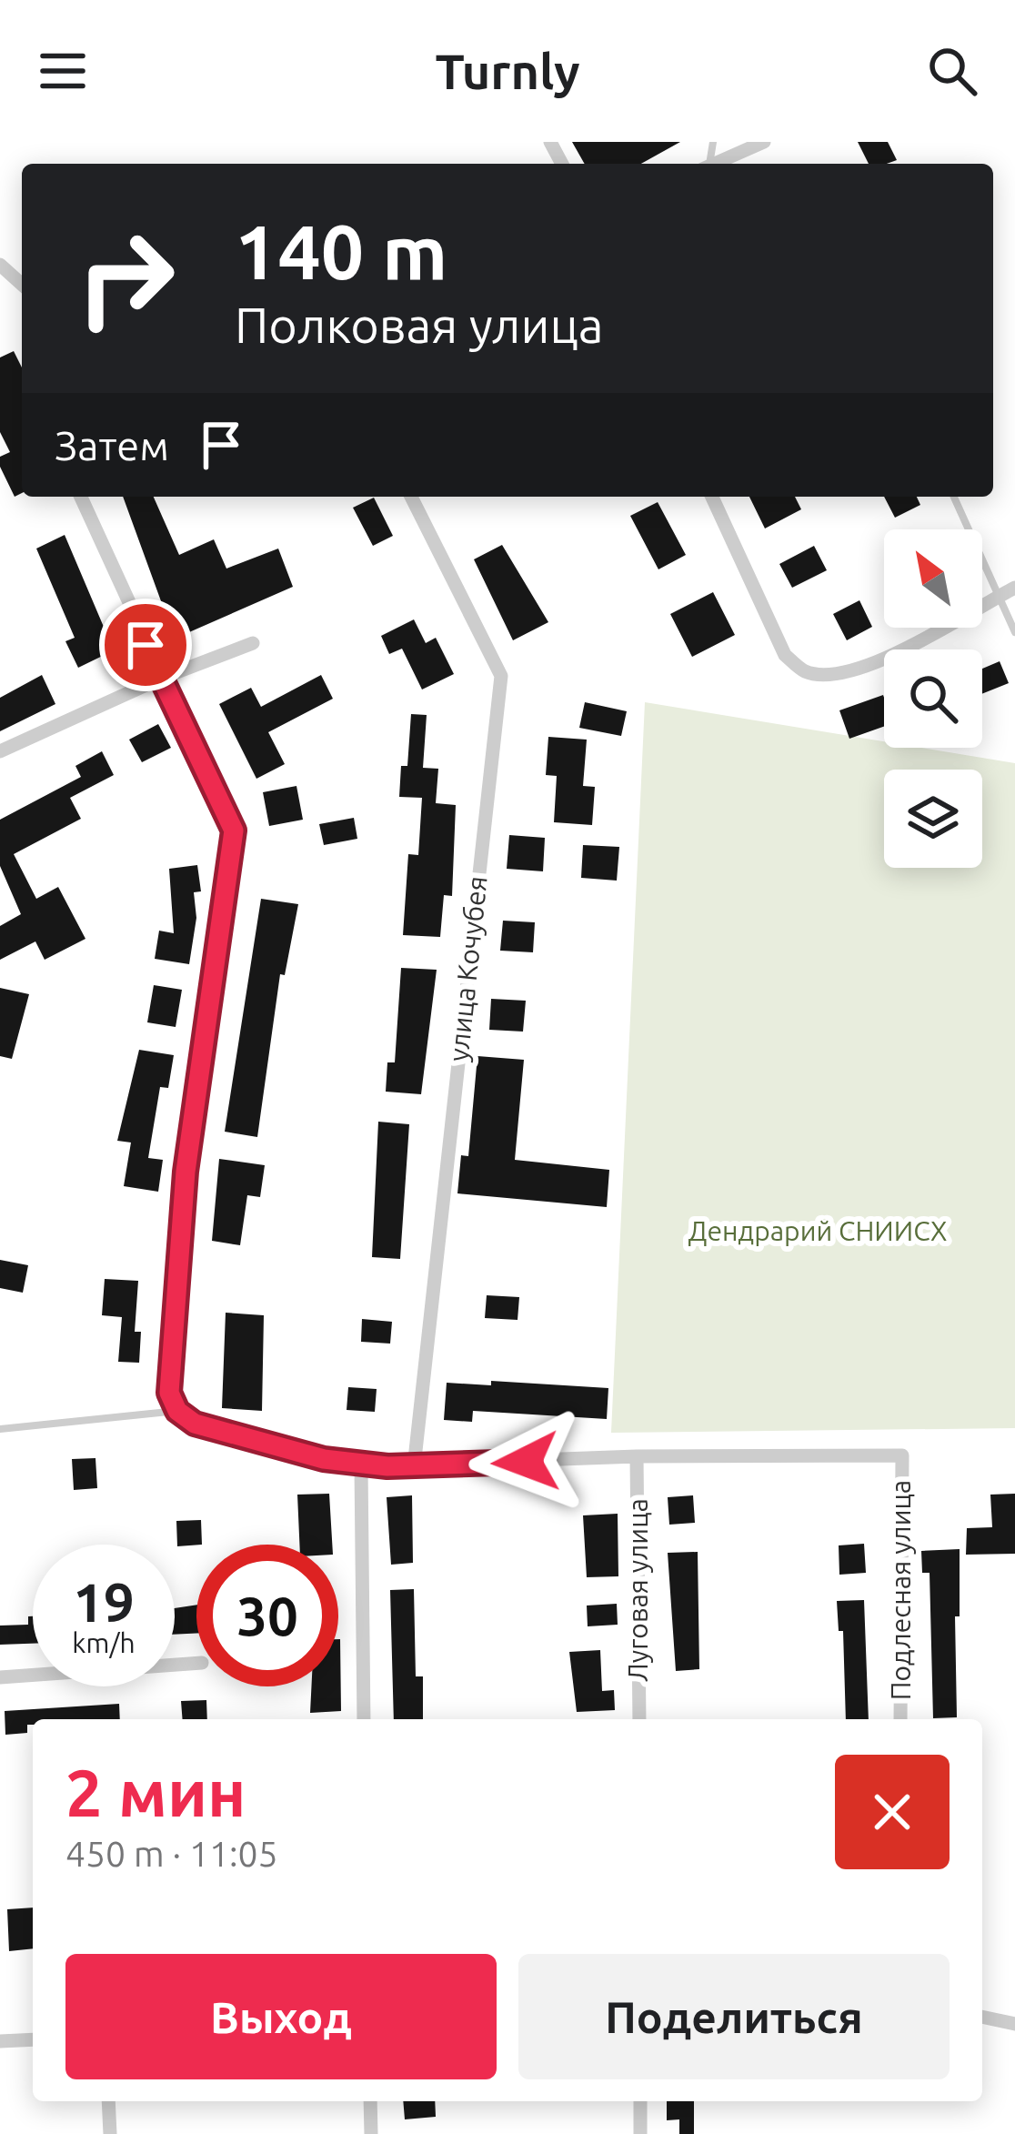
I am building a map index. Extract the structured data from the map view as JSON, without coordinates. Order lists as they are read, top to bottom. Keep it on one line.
{"streets":{"street":["улица Кочубея","Луговая улица","Подлесная улица"]},"crossings":[["Луговая улица","Подлесная улица"]],"parks":["Дендрарий СНИИСХ"],"north":"top left","page":{"header":"Turnly","turn":["140 m","Полковая улица"],"then":"Затем","speed":"19 km/h","limit":"30","heading":["2 мин","450 m · 11:05"],"buttons":["Выход","Поделиться"]}}
